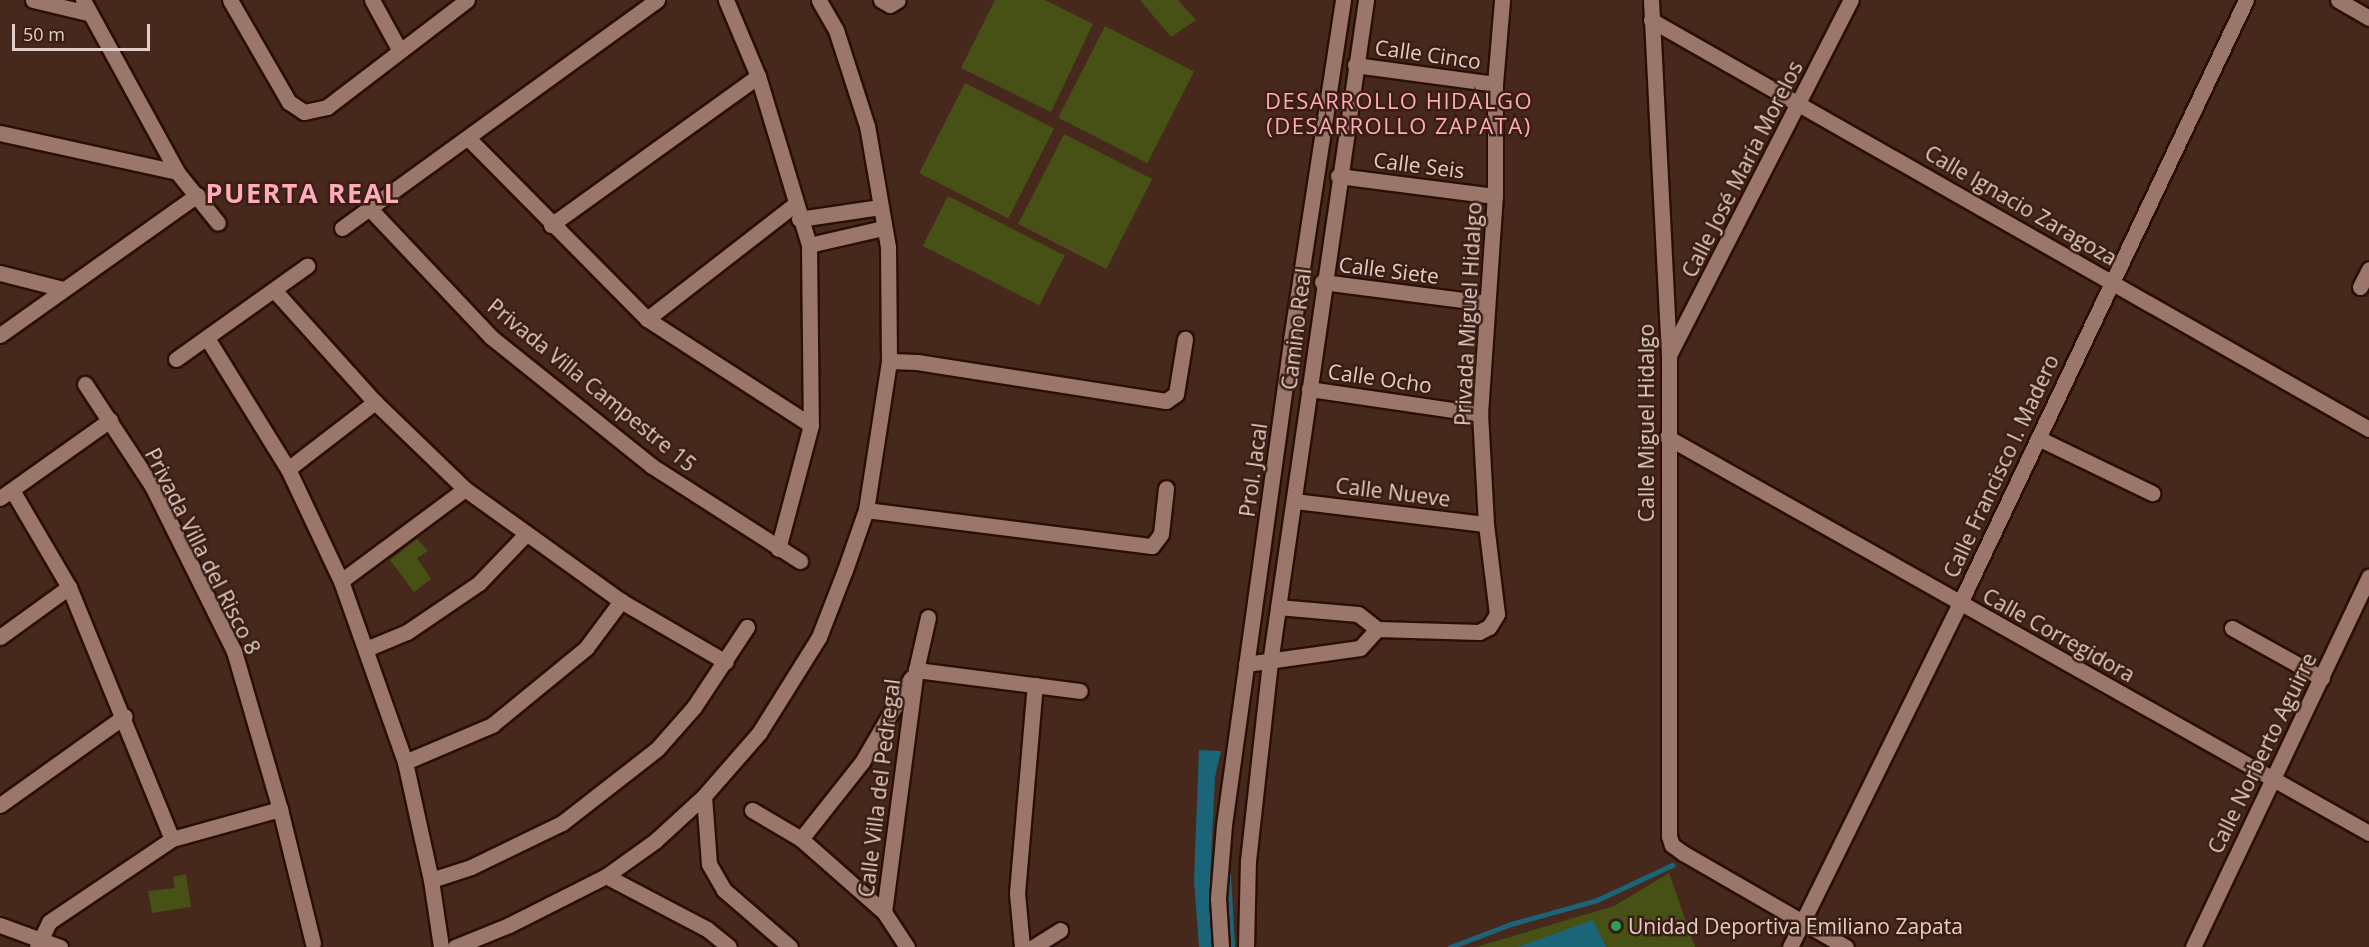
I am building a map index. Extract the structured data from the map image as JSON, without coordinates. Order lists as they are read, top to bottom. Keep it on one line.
{"streets":{"street":["Calle Cinco","Calle Seis","Calle José María Morelos","Calle Ignacio Zaragoza","Calle Siete","Privada Miguel Hidalgo","Camino Real","Calle Ocho","Privada Villa Campestre 15","Calle Miguel Hidalgo","Calle Francisco I. Madero","Prol. Jacal","Calle Nueve","Privada Villa del Risco 8","Calle Corregidora","Calle Norberto Aguirre","Calle Villa del Pedregal"]},"crossings":[["Calle Cinco","Privada Miguel Hidalgo"],["Calle Cinco","Camino Real"],["Calle Seis","Privada Miguel Hidalgo"],["Calle Seis","Camino Real"],["Calle José María Morelos","Calle Ignacio Zaragoza"],["Calle José María Morelos","Calle Miguel Hidalgo"],["Calle Ignacio Zaragoza","Calle Miguel Hidalgo"],["Calle Ignacio Zaragoza","Calle Francisco I. Madero"],["Calle Siete","Privada Miguel Hidalgo"],["Calle Siete","Camino Real"],["Privada Miguel Hidalgo","Calle Ocho"],["Privada Miguel Hidalgo","Calle Nueve"],["Camino Real","Calle Ocho"],["Camino Real","Calle Nueve"],["Calle Miguel Hidalgo","Calle Francisco I. Madero"],["Calle Miguel Hidalgo","Calle Corregidora"],["Calle Francisco I. Madero","Calle Corregidora"],["Calle Corregidora","Calle Norberto Aguirre"]],"districts":["DESARROLLO HIDALGO (DESARROLLO ZAPATA)","PUERTA REAL"],"places":["Unidad Deportiva Emiliano Zapata"],"scale_bar":"50 m"}
